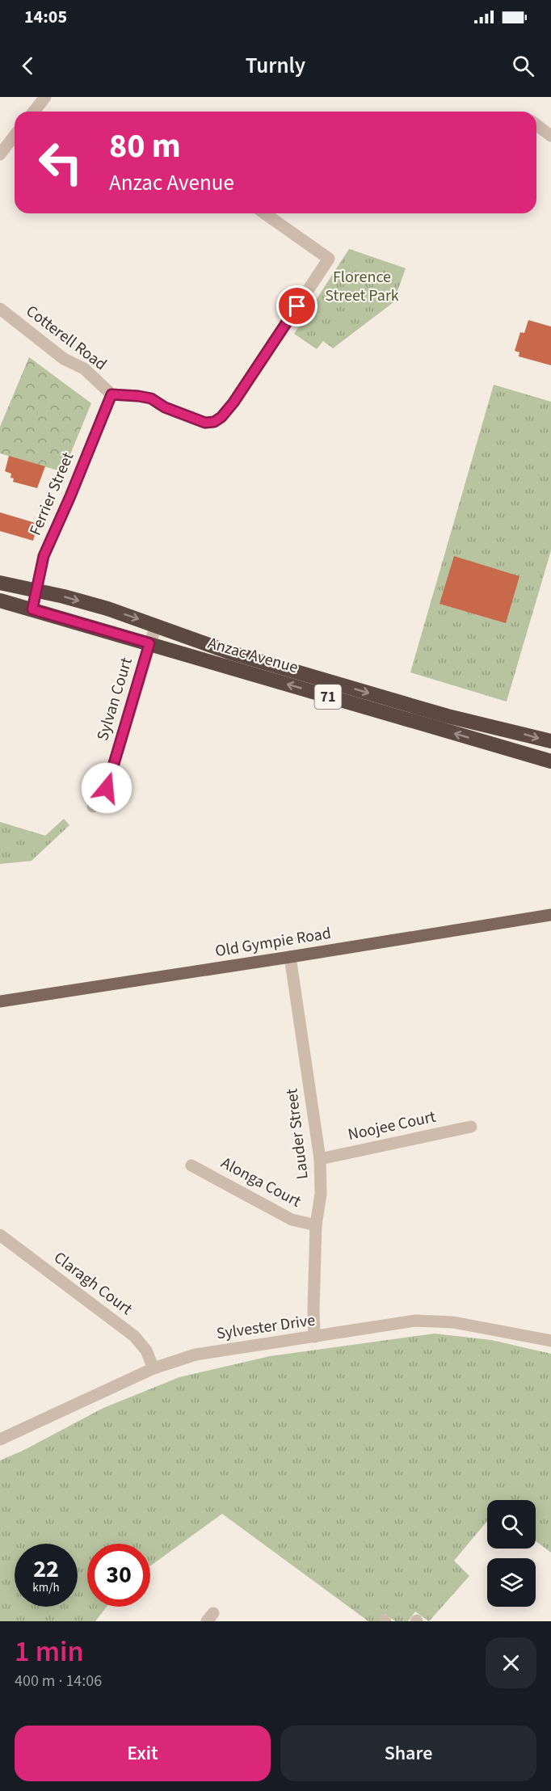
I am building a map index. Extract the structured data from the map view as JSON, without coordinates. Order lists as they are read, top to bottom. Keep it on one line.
{"streets":{"highway":["Anzac Avenue","71"],"main road":["Old Gympie Road"],"street":["Cotterell Road","Ferrier Street","Sylvan Court","Noojee Court","Lauder Street","Alonga Court","Claragh Court","Sylvester Drive"]},"crossings":[["Cotterell Road","Ferrier Street"],["Ferrier Street","Anzac Avenue"],["Anzac Avenue","Sylvan Court"],["Old Gympie Road","Lauder Street"],["Noojee Court","Lauder Street"],["Lauder Street","Alonga Court"],["Lauder Street","Sylvester Drive"],["Claragh Court","Sylvester Drive"]],"parks":["Florence Street Park"],"page":{"status":"14:05","header":"Turnly","turn":["80 m","Anzac Avenue"],"speed":"22 km/h","limit":"30","heading":["1 min","400 m · 14:06"],"buttons":["Exit","Share"]}}
